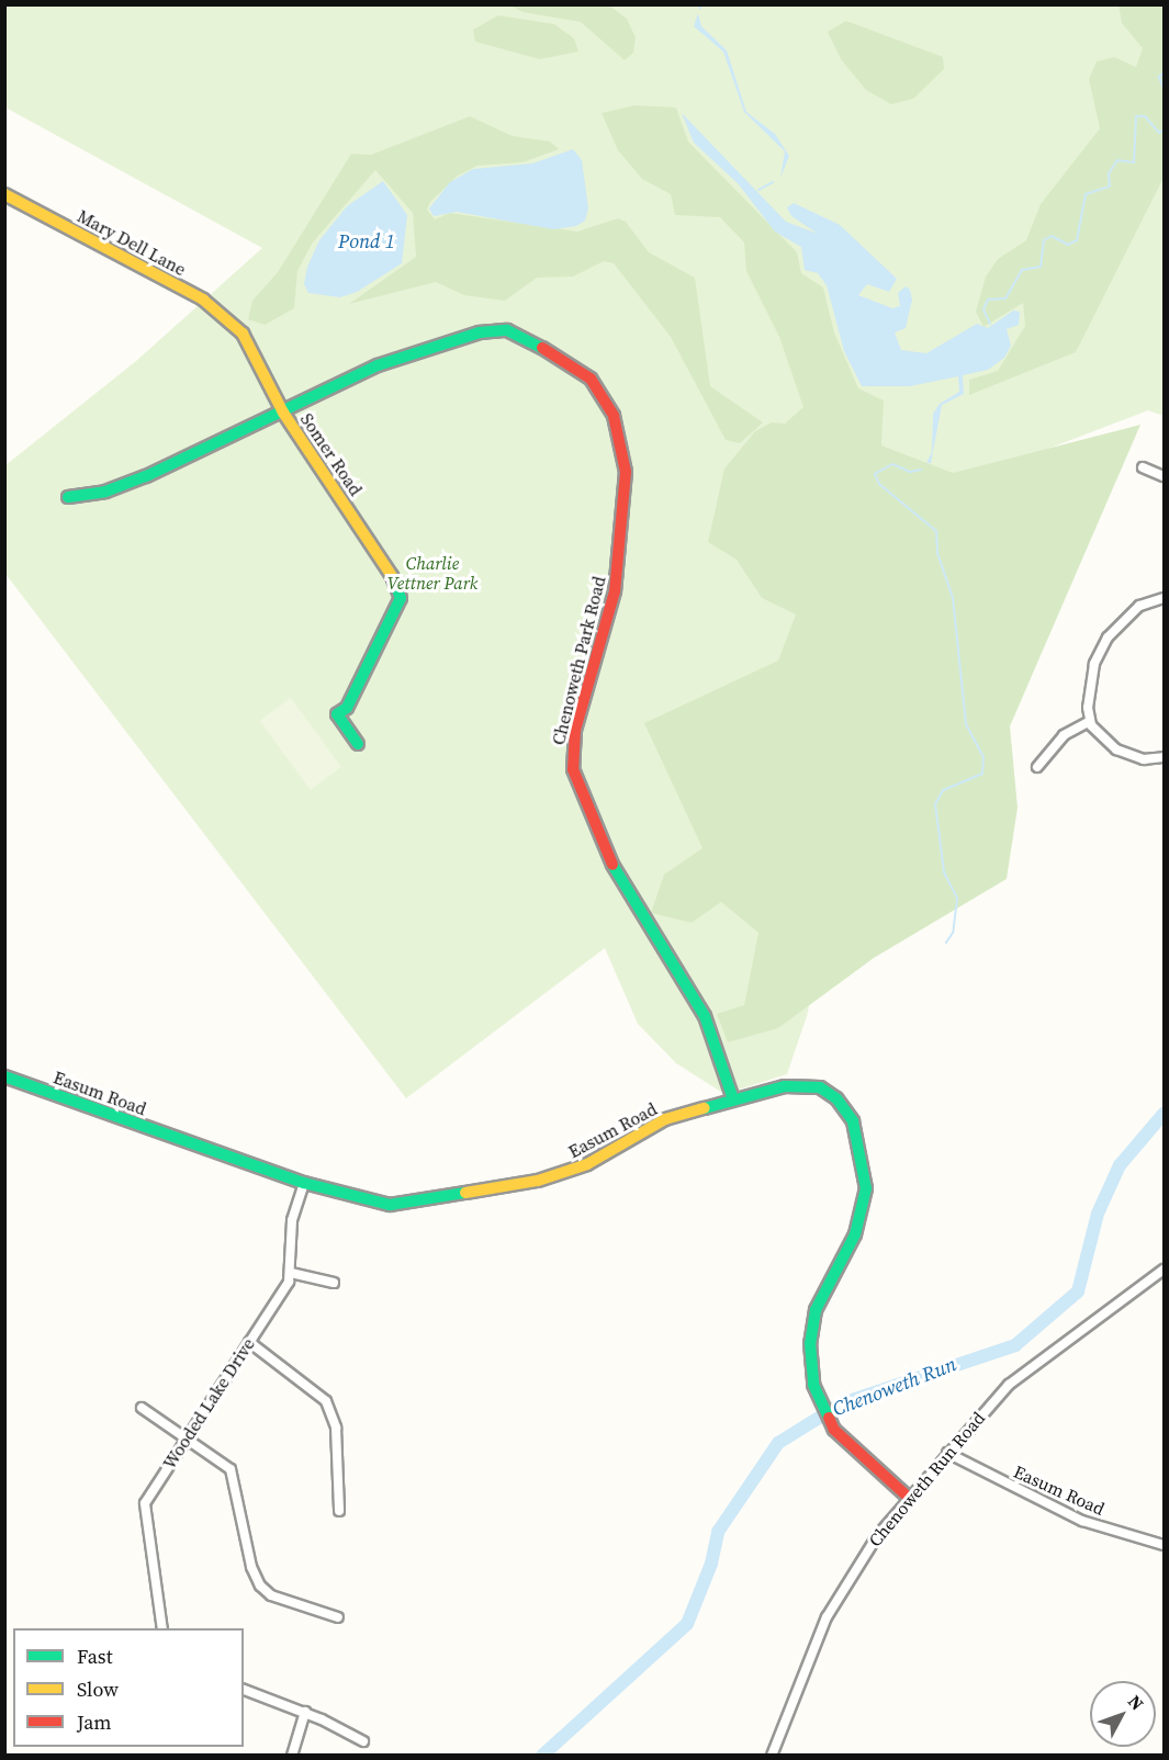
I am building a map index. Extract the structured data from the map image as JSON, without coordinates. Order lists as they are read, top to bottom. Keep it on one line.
{"streets":{"street":["Mary Dell Lane","Somer Road","Chenoweth Park Road","Easum Road","Wooded Lake Drive","Chenoweth Run Road"]},"crossings":[["Mary Dell Lane","Somer Road"],["Somer Road","Chenoweth Park Road"],["Chenoweth Park Road","Easum Road"],["Easum Road","Wooded Lake Drive"],["Easum Road","Chenoweth Run Road"]],"water":["Pond 1","Chenoweth Run"],"parks":["Charlie Vettner Park"],"legend":["Fast","Slow","Jam"],"north":"top right"}
